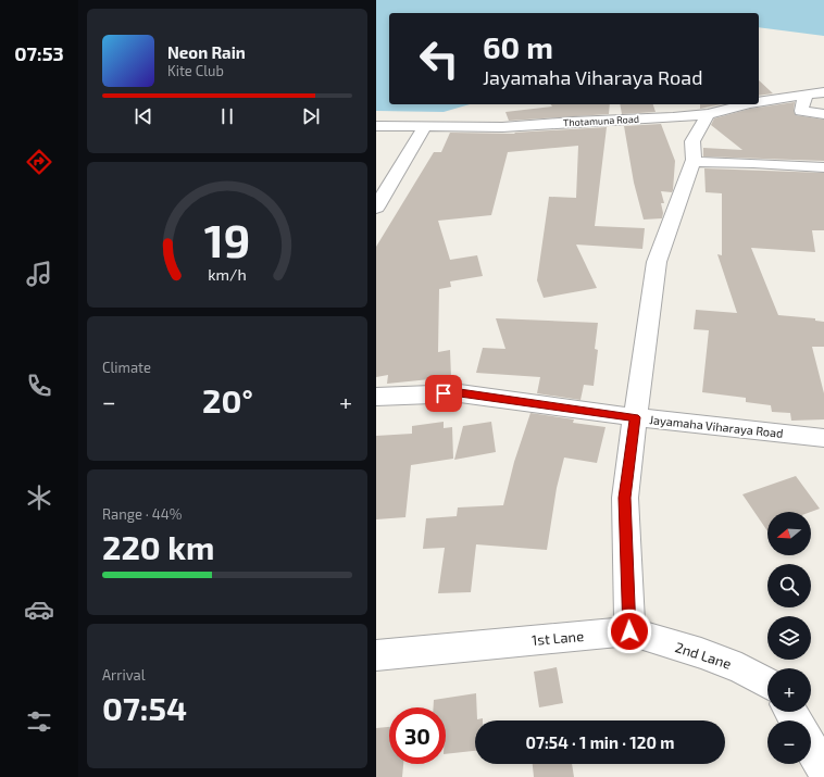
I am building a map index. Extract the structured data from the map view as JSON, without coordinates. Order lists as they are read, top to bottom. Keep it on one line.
{"streets":{"street":["Thotamuna Road","Jayamaha Viharaya Road","1st Lane","2nd Lane"]},"crossings":[["1st Lane","2nd Lane"]],"north":"left","page":{"tabs":"07:53","turn":["60 m","Jayamaha Viharaya Road"],"song":["Neon Rain","Kite Club"],"tile":["Climate",["Range · 44%","220 km"],["Arrival","07:54"]],"heat":["−","20°","+"],"map_buttons":["+","−"],"limit":"30","trip":"07:54 · 1 min · 120 m","gauge":["19","km/h"]}}
